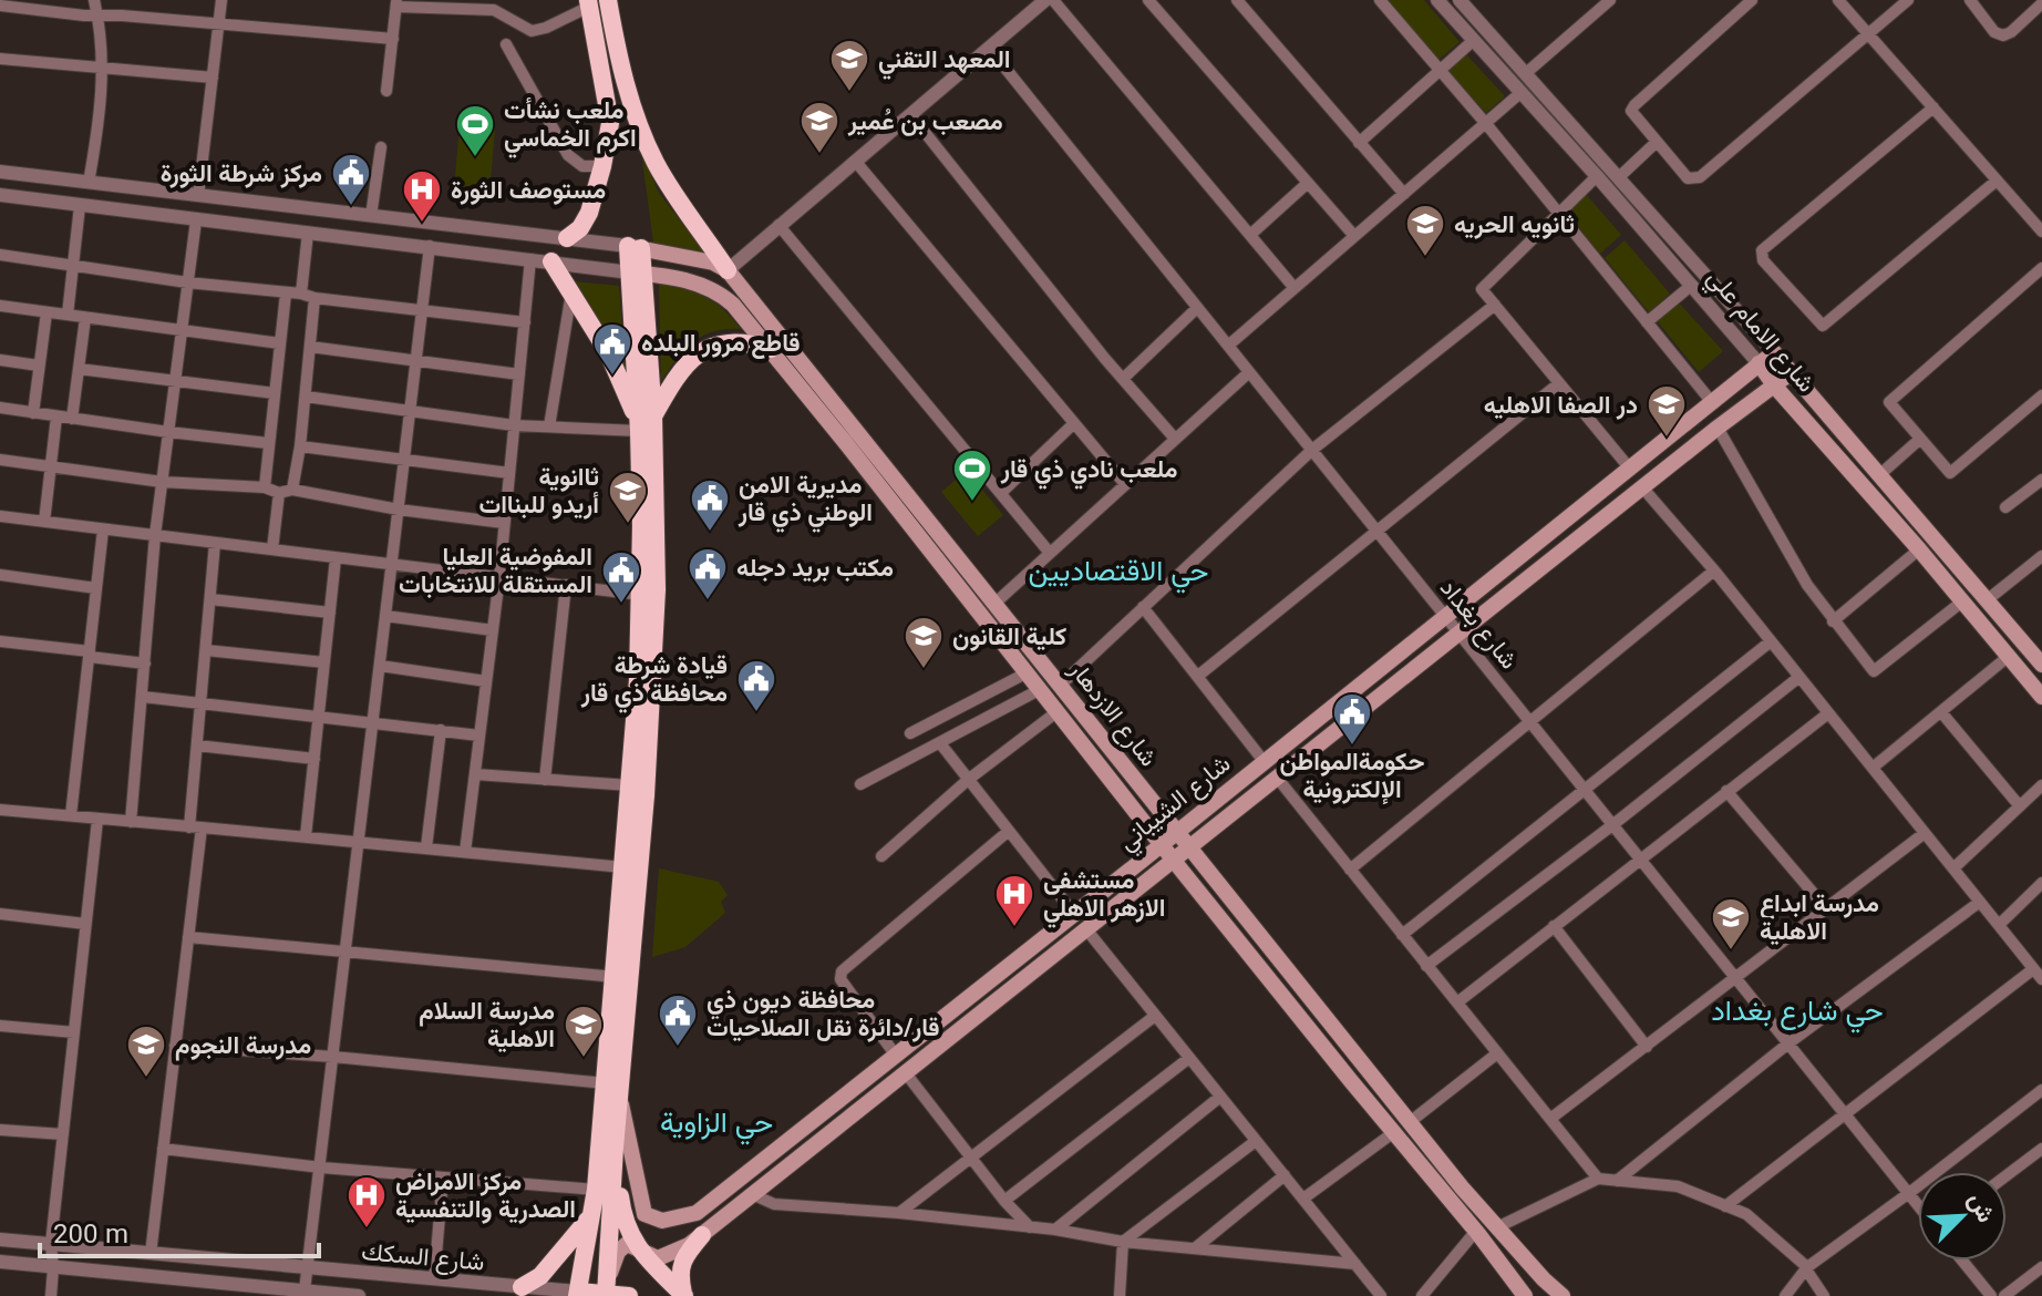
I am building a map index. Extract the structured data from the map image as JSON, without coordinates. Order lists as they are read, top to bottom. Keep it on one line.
{"streets":{"main road":["شارع الامام علي","شارع الازدهار","شارع الشيباني"],"street":["شارع بغداد","شارع السكك"]},"crossings":[["شارع الامام علي","شارع الشيباني"],["شارع بغداد","شارع الشيباني"],["شارع الازدهار","شارع الشيباني"]],"districts":["حي الاقتصاديين","حي شارع بغداد","حي الزاوية"],"places":{"school or university":["المعهد التقني","مصعب بن عُمير","ثانويه الحريه","در الصفا الاهليه","ثاانوية أريدو للبناات","كلية القانون","مدرسة ابداع الاهلية","مدرسة السلام الاهلية","مدرسة النجوم"],"sports":["ملعب نشأت اكرم الخماسي","ملعب نادي ذي قار"],"public building":["مركز شرطة الثورة","قاطع مرور البلده","مديرية الامن الوطني ذي قار","مكتب بريد دجله","المفوضية العليا المستقلة للانتخابات","قيادة شرطة محافظة ذي قار","حكومةالمواطن الإلكترونية","محافظة ديون ذي قار/دائرة نقل الصلاحيات"],"hospital":["مستوصف الثورة","مستشفى الازهر الاهلي","مركز الامراض الصدرية والتنفسية"]},"scale_bar":"200 m","north":"top right"}
